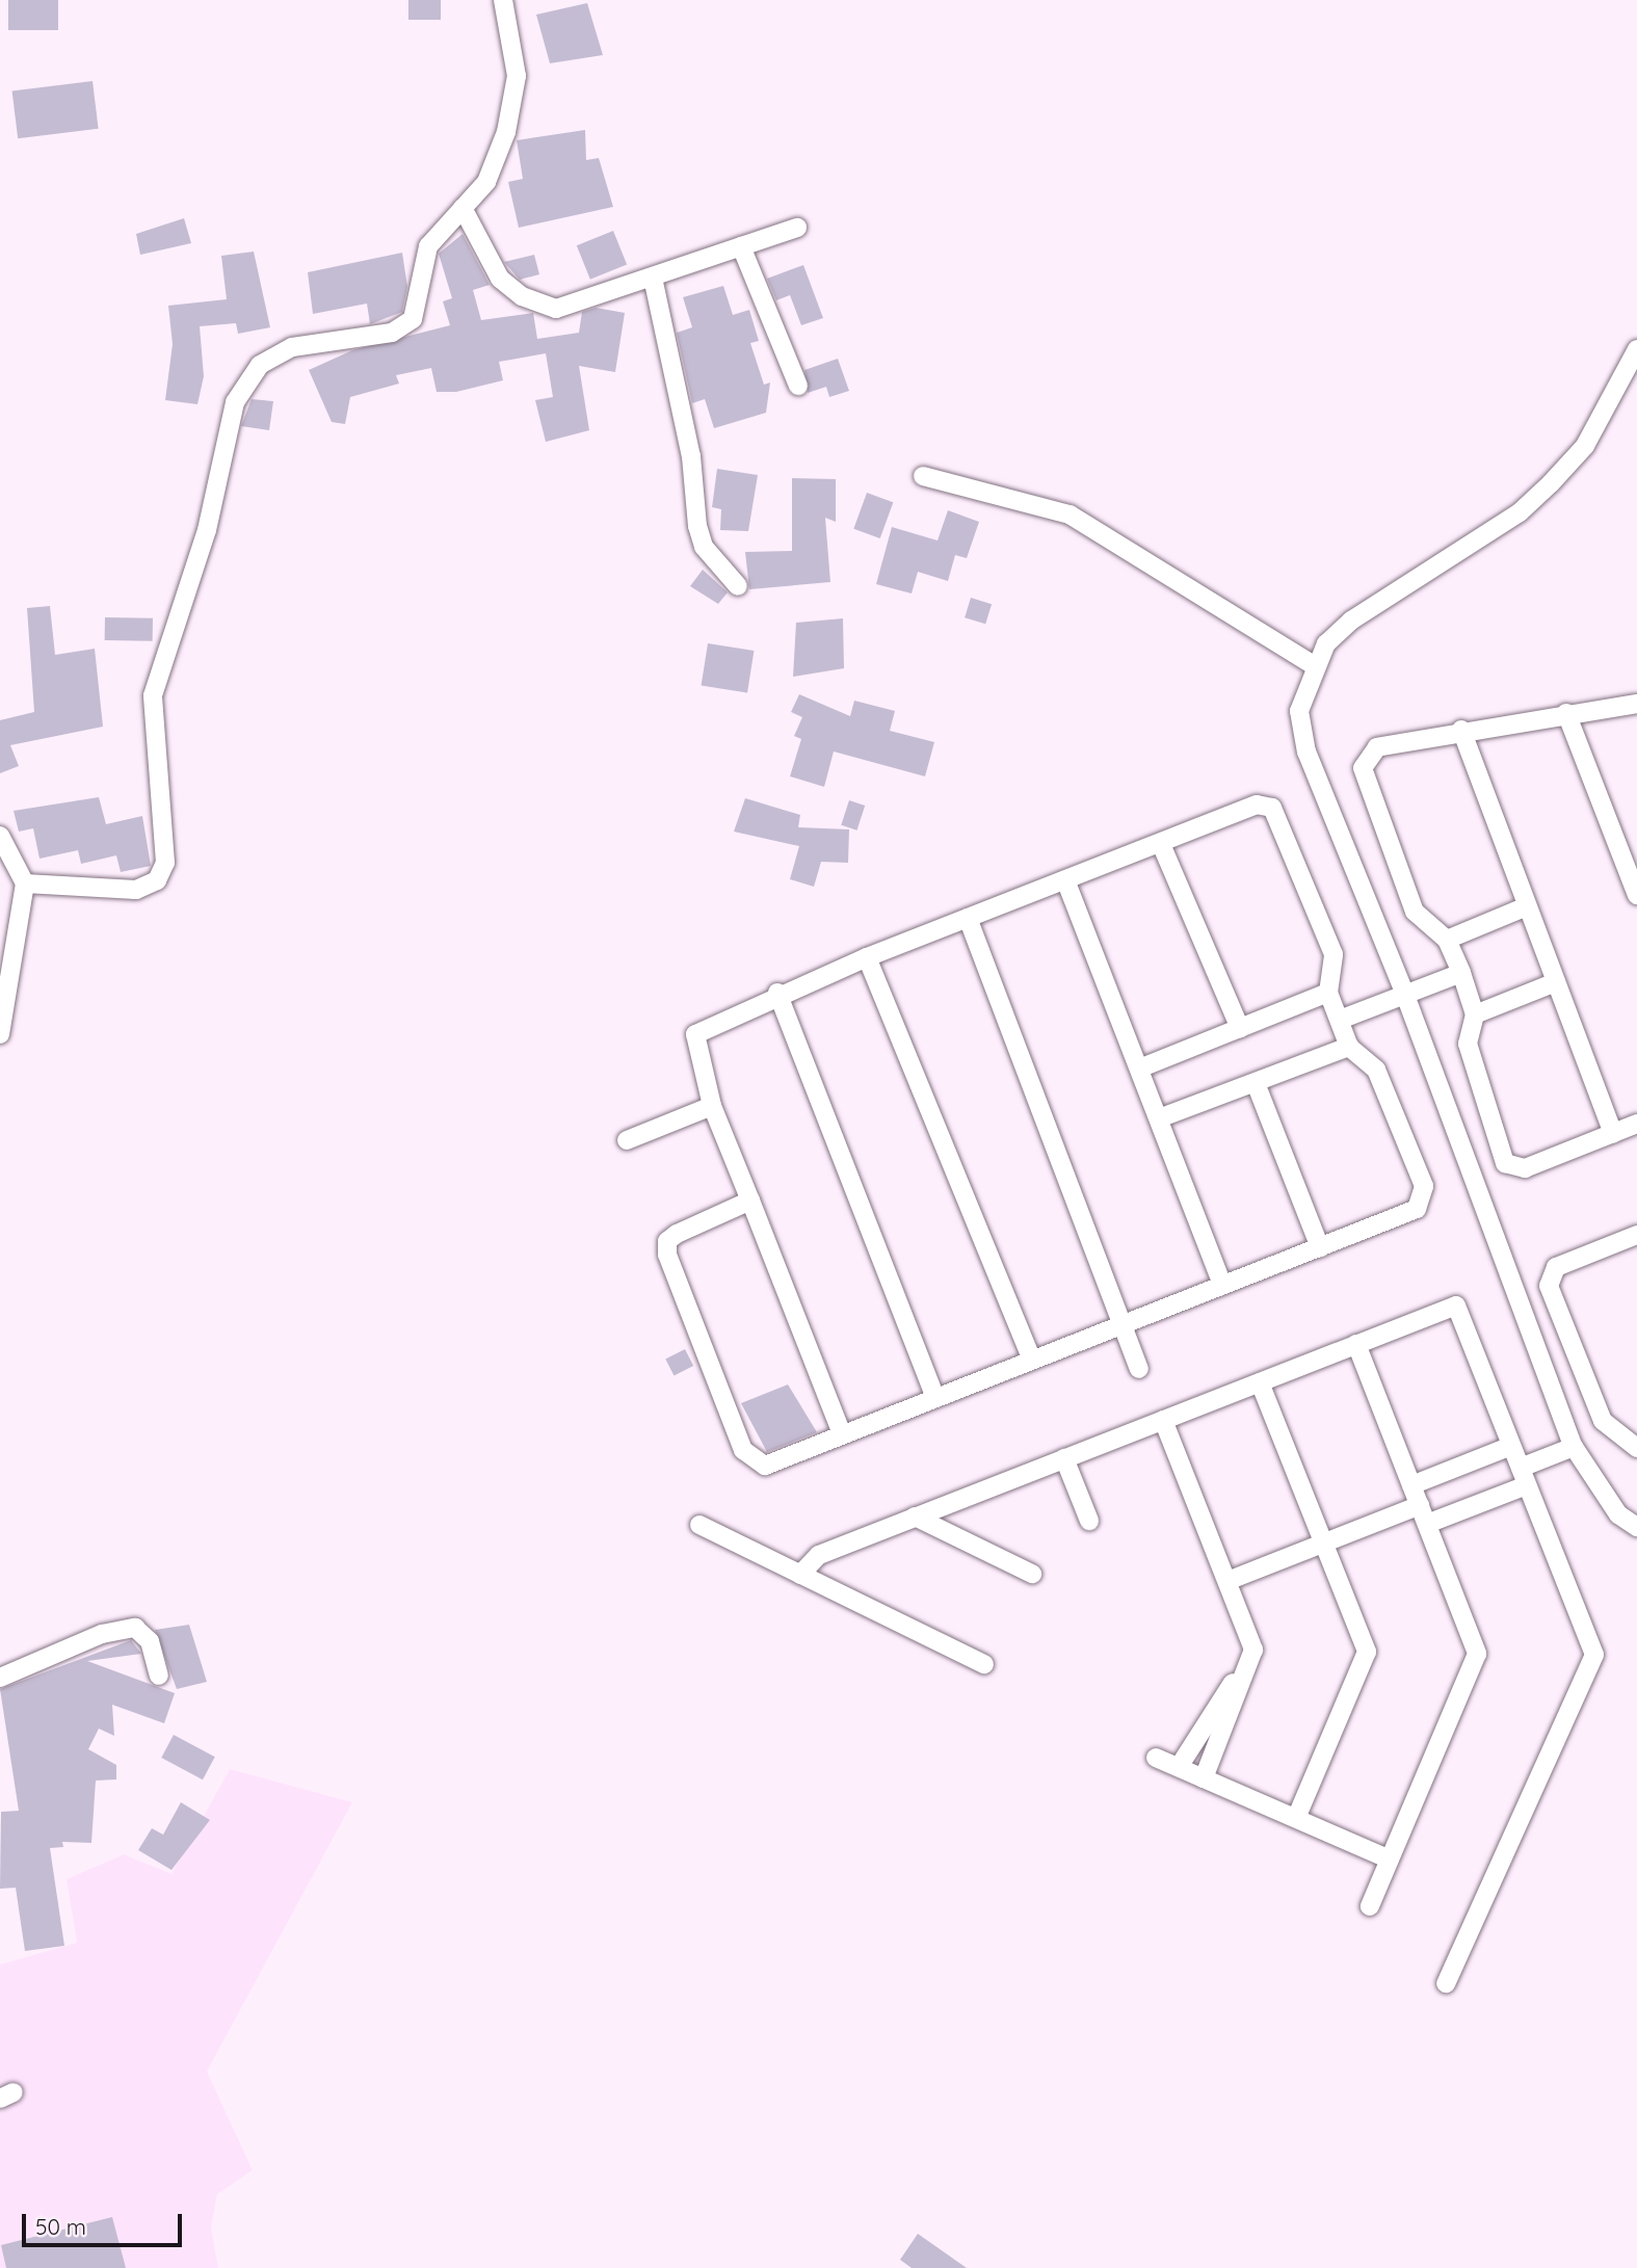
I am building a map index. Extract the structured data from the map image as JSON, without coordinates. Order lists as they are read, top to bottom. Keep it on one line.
{"scale_bar":"50 m"}
